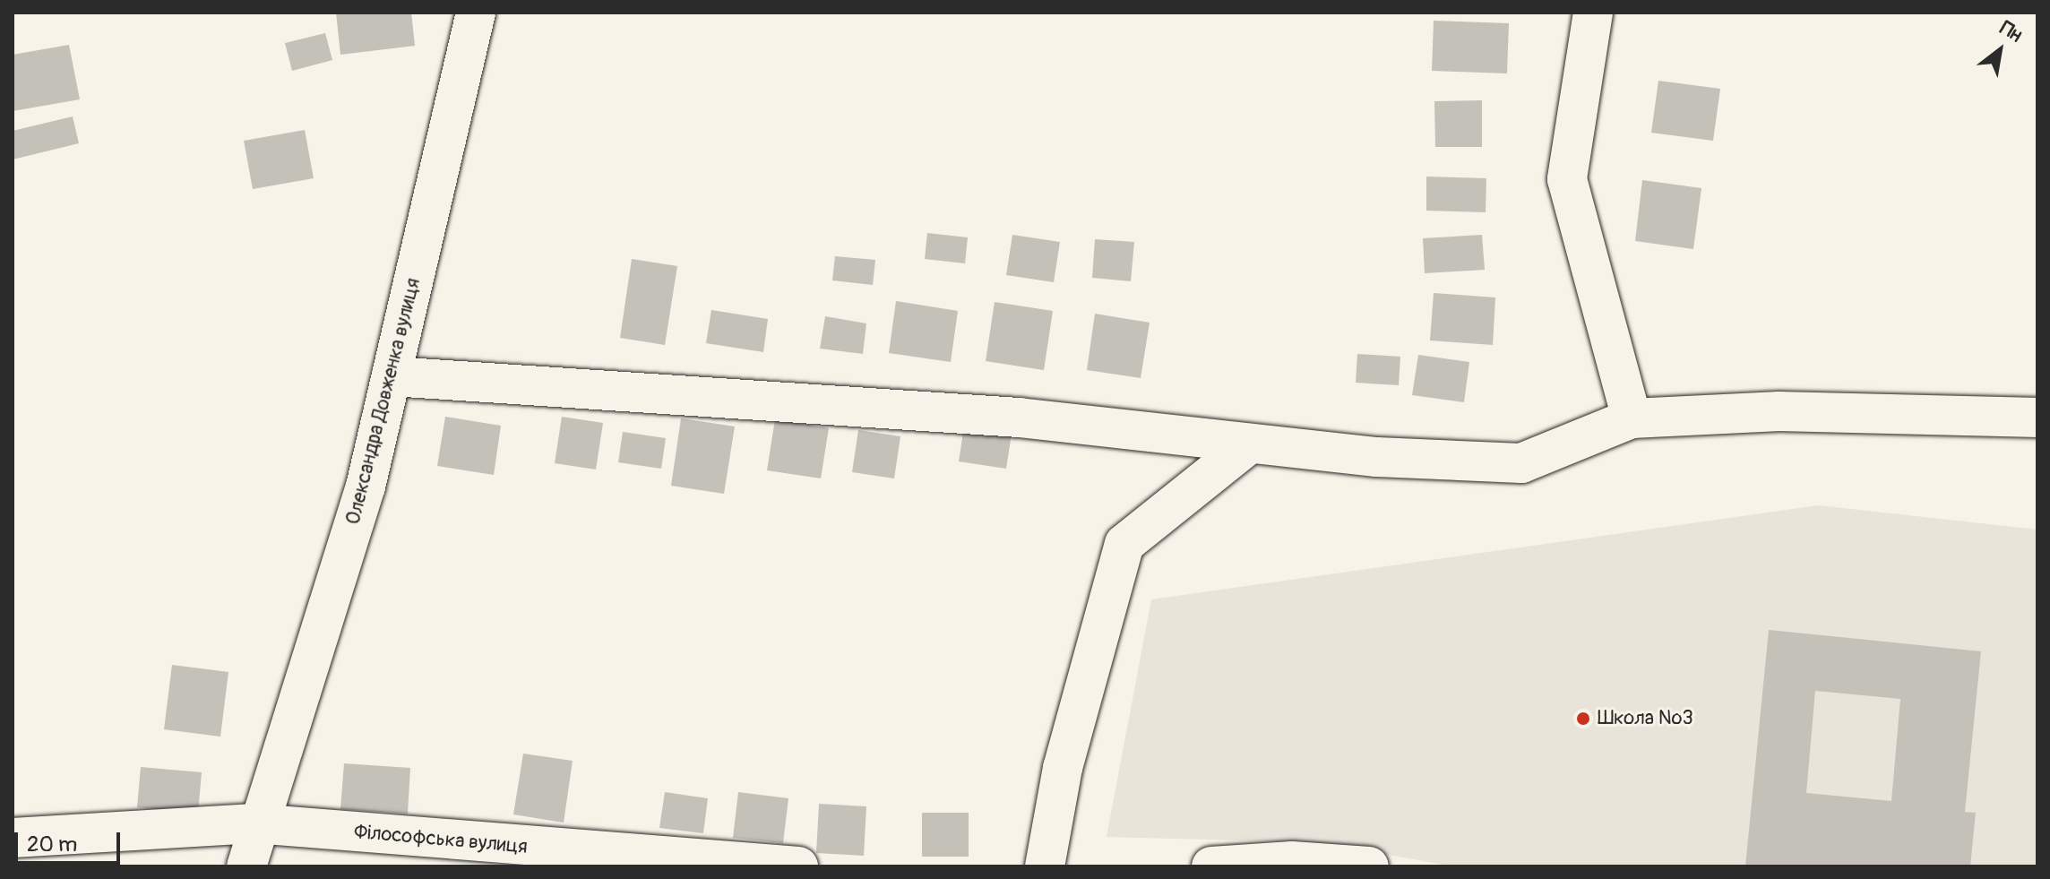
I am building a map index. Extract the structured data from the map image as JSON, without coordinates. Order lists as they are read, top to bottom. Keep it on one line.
{"streets":{"street":["Олександра Довженка вулиця","Філософська вулиця"]},"crossings":[["Олександра Довженка вулиця","Філософська вулиця"]],"places":["Школа №3"],"scale_bar":"20 m","north":"top right"}
